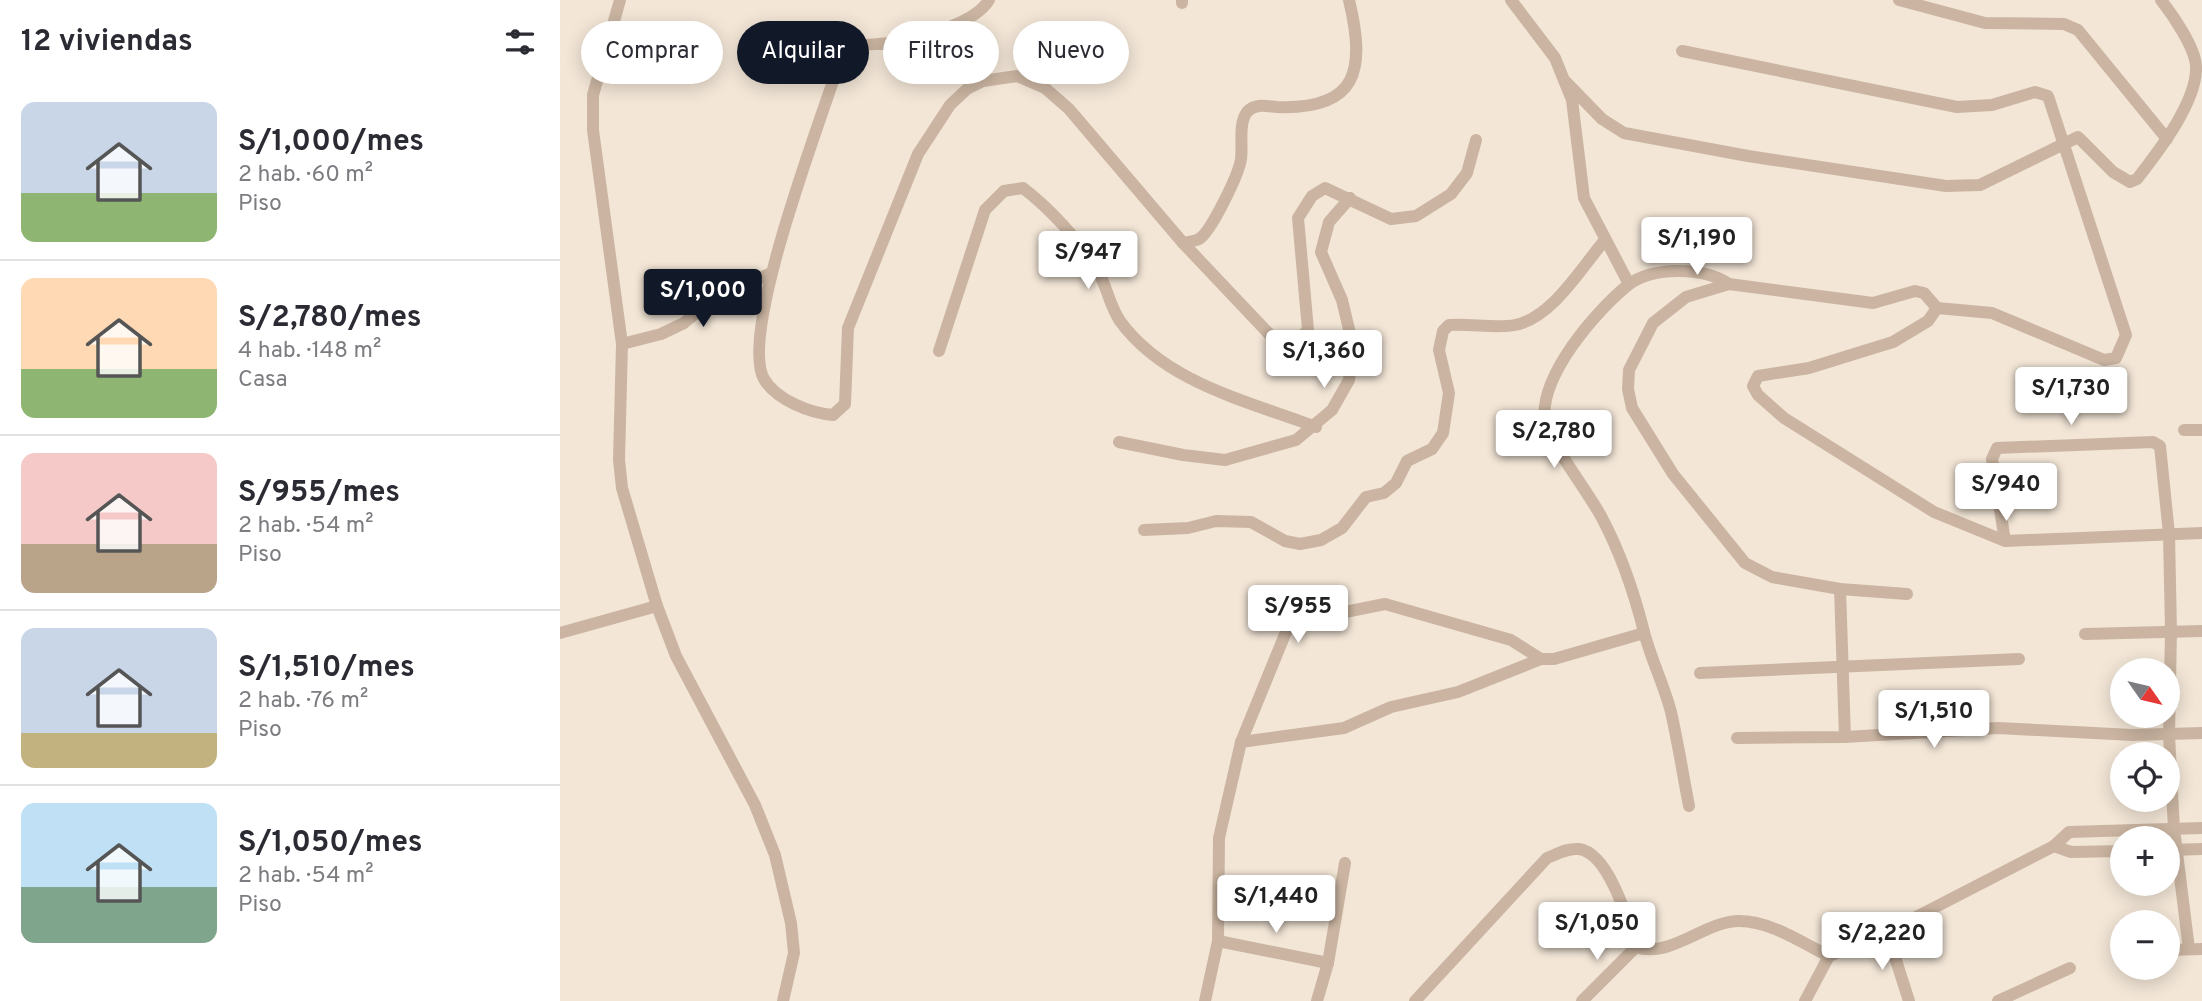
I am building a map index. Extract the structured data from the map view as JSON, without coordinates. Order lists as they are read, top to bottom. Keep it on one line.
{"north":"bottom right","page":{"heading":"12 viviendas","chip":["Comprar","Alquilar","Filtros","Nuevo"],"list":[{"name":"S/1,000/mes","note":"2 hab. · 60 m² · Piso"},{"name":"S/2,780/mes","note":"4 hab. · 148 m² · Casa"},{"name":"S/955/mes","note":"2 hab. · 54 m² · Piso"},{"name":"S/1,510/mes","note":"2 hab. · 76 m² · Piso"},{"name":"S/1,050/mes","note":"2 hab. · 54 m² · Piso"}],"price":["S/1,190","S/947","S/1,000","S/1,360","S/1,730","S/2,780","S/940","S/955","S/1,510","S/1,440","S/1,050","S/2,220"],"map_buttons":["+","−"]}}
